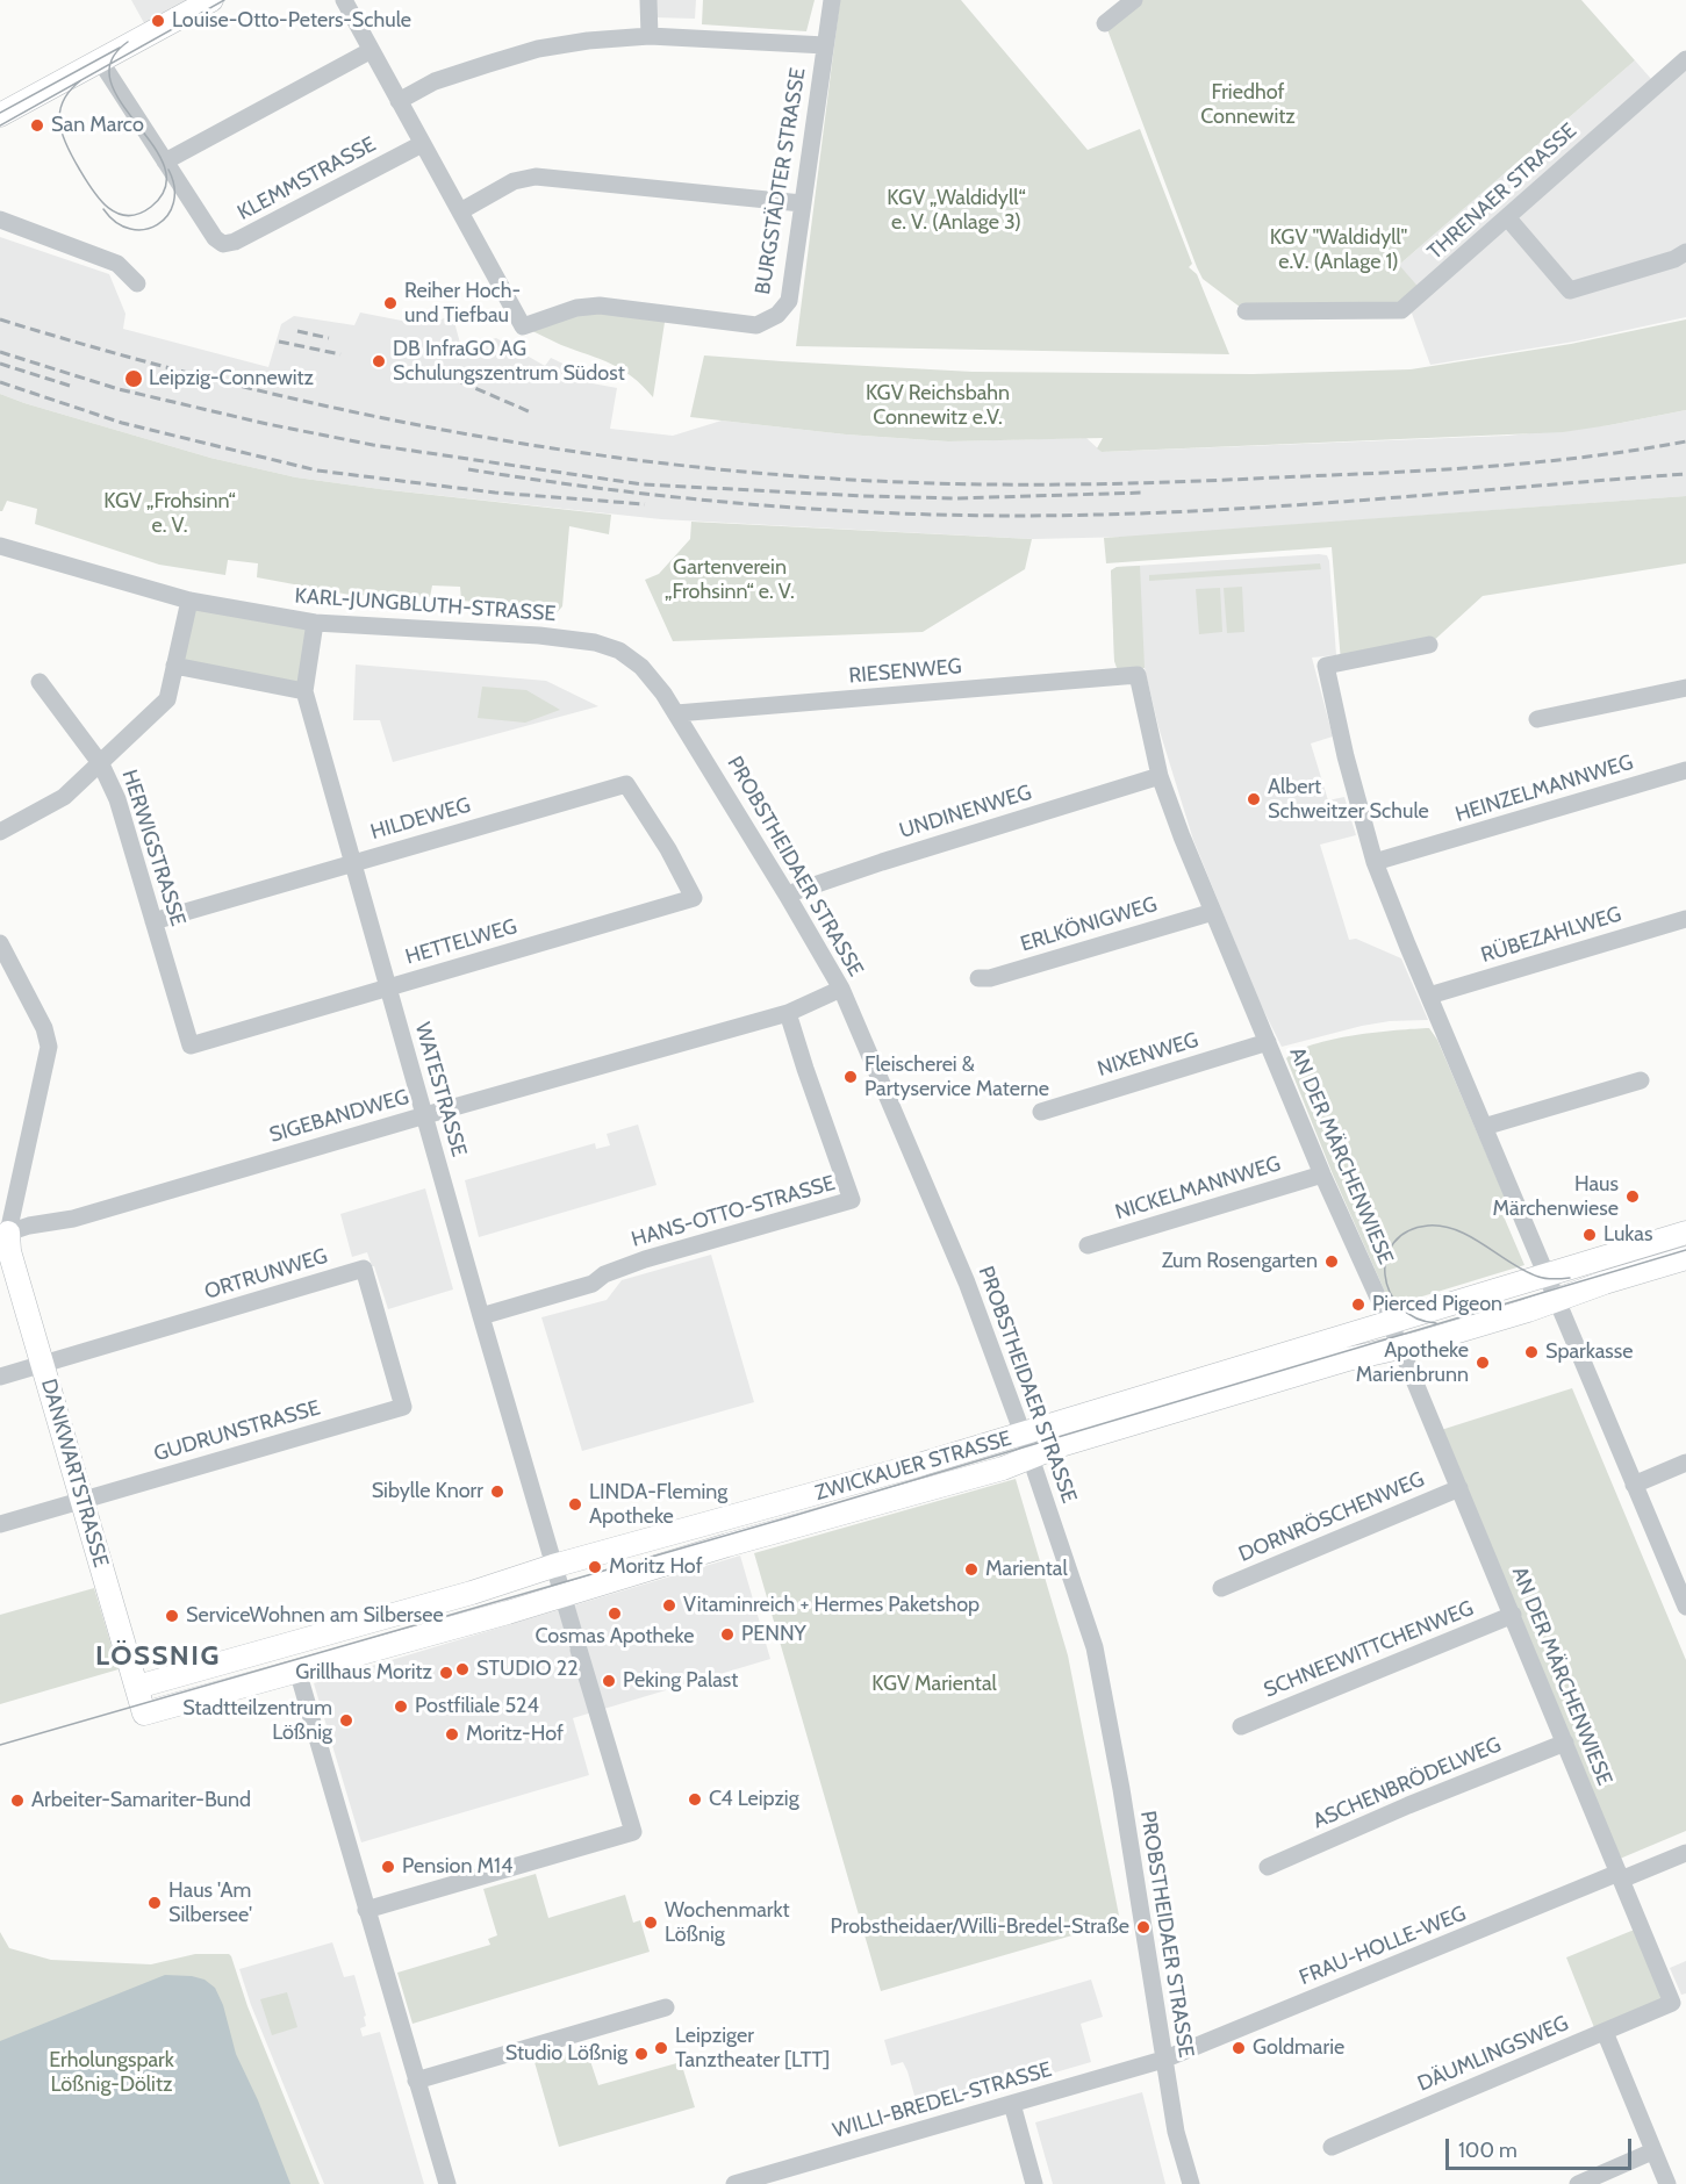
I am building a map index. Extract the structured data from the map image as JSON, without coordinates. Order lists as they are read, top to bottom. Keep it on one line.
{"streets":{"main road":["ZWICKAUER STRASSE","DANKWARTSTRASSE"],"street":["KLEMMSTRASSE","BURGSTÄDTER STRASSE","THRENAER STRASSE","KARL-JUNGBLUTH-STRASSE","RIESENWEG","HEINZELMANNWEG","UNDINENWEG","HILDEWEG","HERWIGSTRASSE","PROBSTHEIDAER STRASSE","ERLKÖNIGWEG","RÜBEZAHLWEG","HETTELWEG","NIXENWEG","WATESTRASSE","SIGEBANDWEG","AN DER MÄRCHENWIESE","NICKELMANNWEG","HANS-OTTO-STRASSE","ORTRUNWEG","GUDRUNSTRASSE","DORNRÖSCHENWEG","SCHNEEWITTCHENWEG","ASCHENBRÖDELWEG","FRAU-HOLLE-WEG","DÄUMLINGSWEG","WILLI-BREDEL-STRASSE"]},"crossings":[["KARL-JUNGBLUTH-STRASSE","PROBSTHEIDAER STRASSE"],["KARL-JUNGBLUTH-STRASSE","WATESTRASSE"],["RIESENWEG","PROBSTHEIDAER STRASSE"],["RIESENWEG","AN DER MÄRCHENWIESE"],["UNDINENWEG","PROBSTHEIDAER STRASSE"],["UNDINENWEG","AN DER MÄRCHENWIESE"],["HILDEWEG","HERWIGSTRASSE"],["HILDEWEG","HETTELWEG"],["HILDEWEG","WATESTRASSE"],["HERWIGSTRASSE","HETTELWEG"],["PROBSTHEIDAER STRASSE","SIGEBANDWEG"],["PROBSTHEIDAER STRASSE","ZWICKAUER STRASSE"],["PROBSTHEIDAER STRASSE","FRAU-HOLLE-WEG"],["PROBSTHEIDAER STRASSE","WILLI-BREDEL-STRASSE"],["ERLKÖNIGWEG","AN DER MÄRCHENWIESE"],["HETTELWEG","WATESTRASSE"],["NIXENWEG","AN DER MÄRCHENWIESE"],["WATESTRASSE","SIGEBANDWEG"],["WATESTRASSE","HANS-OTTO-STRASSE"],["WATESTRASSE","ZWICKAUER STRASSE"],["SIGEBANDWEG","HANS-OTTO-STRASSE"],["SIGEBANDWEG","DANKWARTSTRASSE"],["AN DER MÄRCHENWIESE","NICKELMANNWEG"],["AN DER MÄRCHENWIESE","ZWICKAUER STRASSE"],["AN DER MÄRCHENWIESE","DORNRÖSCHENWEG"],["AN DER MÄRCHENWIESE","SCHNEEWITTCHENWEG"],["AN DER MÄRCHENWIESE","ASCHENBRÖDELWEG"],["AN DER MÄRCHENWIESE","FRAU-HOLLE-WEG"],["AN DER MÄRCHENWIESE","DÄUMLINGSWEG"],["ORTRUNWEG","GUDRUNSTRASSE"],["ORTRUNWEG","DANKWARTSTRASSE"],["GUDRUNSTRASSE","DANKWARTSTRASSE"],["ZWICKAUER STRASSE","DANKWARTSTRASSE"],["FRAU-HOLLE-WEG","WILLI-BREDEL-STRASSE"]],"districts":["LÖSSNIG"],"parks":["Friedhof Connewitz","KGV „Waldidyll“ e. V. (Anlage 3)","KGV \"Waldidyll\" e.V. (Anlage 1)","KGV Reichsbahn Connewitz e.V.","KGV „Frohsinn“ e. V.","Gartenverein „Frohsinn“ e. V.","KGV Mariental","Erholungspark Lößnig-Dölitz"],"places":["Louise-Otto-Peters-Schule","San Marco","Reiher Hoch- und Tiefbau","DB InfraGO AG Schulungszentrum Südost","Leipzig-Connewitz","Albert Schweitzer Schule","Fleischerei & Partyservice Materne","Haus Märchenwiese","Lukas","Zum Rosengarten","Pierced Pigeon","Sparkasse","Apotheke Marienbrunn","Sibylle Knorr","LINDA-Fleming Apotheke","Moritz Hof","Mariental","Vitaminreich + Hermes Paketshop","Cosmas Apotheke","ServiceWohnen am Silbersee","PENNY","STUDIO 22","Grillhaus Moritz","Peking Palast","Postfiliale 524","Stadtteilzentrum Lößnig","Moritz-Hof","C4 Leipzig","Arbeiter-Samariter-Bund","Pension M14","Haus 'Am Silbersee'","Wochenmarkt Lößnig","Probstheidaer/Willi-Bredel-Straße","Leipziger Tanztheater [LTT]","Goldmarie","Studio Lößnig"],"scale_bar":"100 m"}
